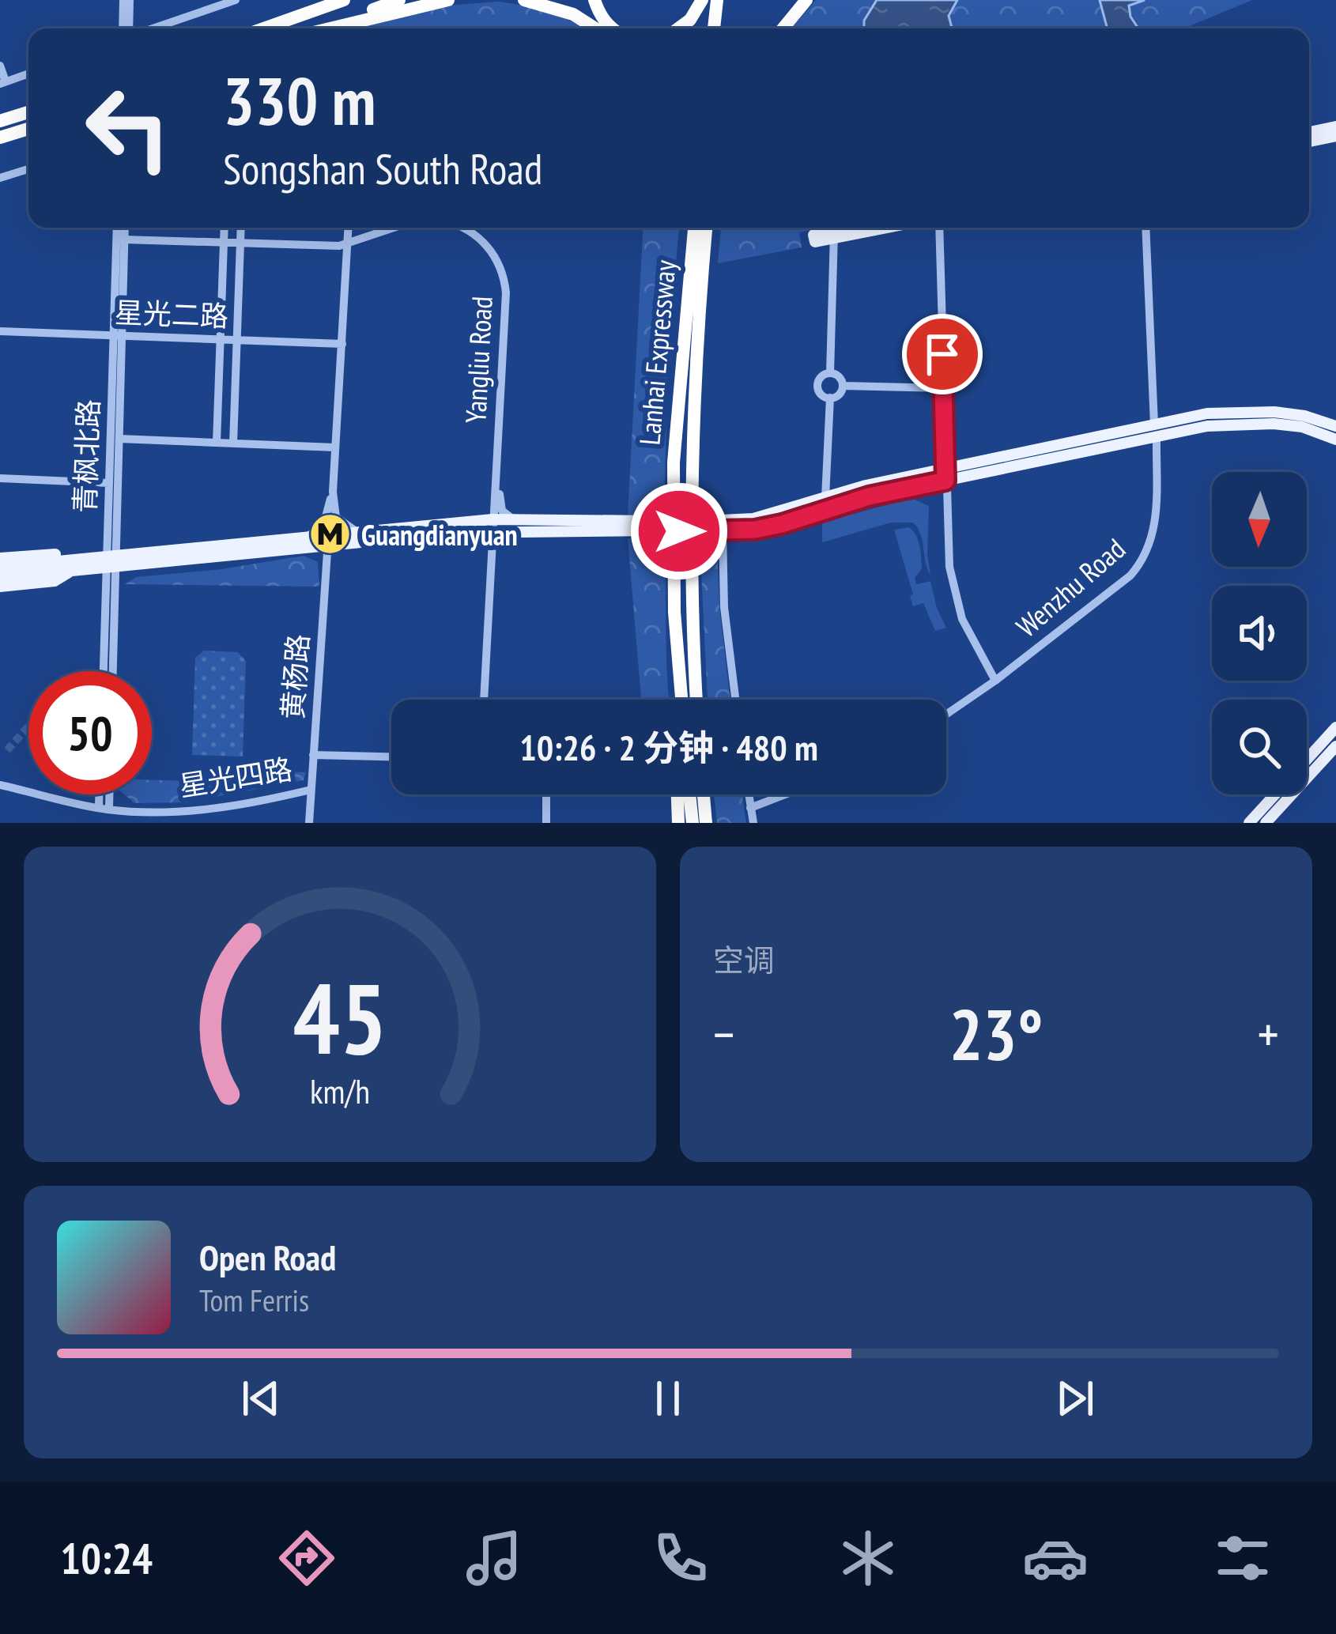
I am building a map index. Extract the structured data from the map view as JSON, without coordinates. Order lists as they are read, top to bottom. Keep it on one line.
{"streets":{"highway":["Lanhai Expressway"],"street":["星光二路","Yangliu Road","青枫北路","Wenzhu Road","黄杨路","星光四路"]},"crossings":[["星光二路","青枫北路"],["黄杨路","星光四路"]],"places":{"metro station":["Guangdianyuan"]},"north":"bottom","page":{"turn":["330 m","Songshan South Road"],"limit":"50","trip":"10:26 · 2 分钟 · 480 m","tile":"空调","heat":["−","23°","+"],"song":["Open Road","Tom Ferris"],"tabs":"10:24","gauge":["45","km/h"]}}
